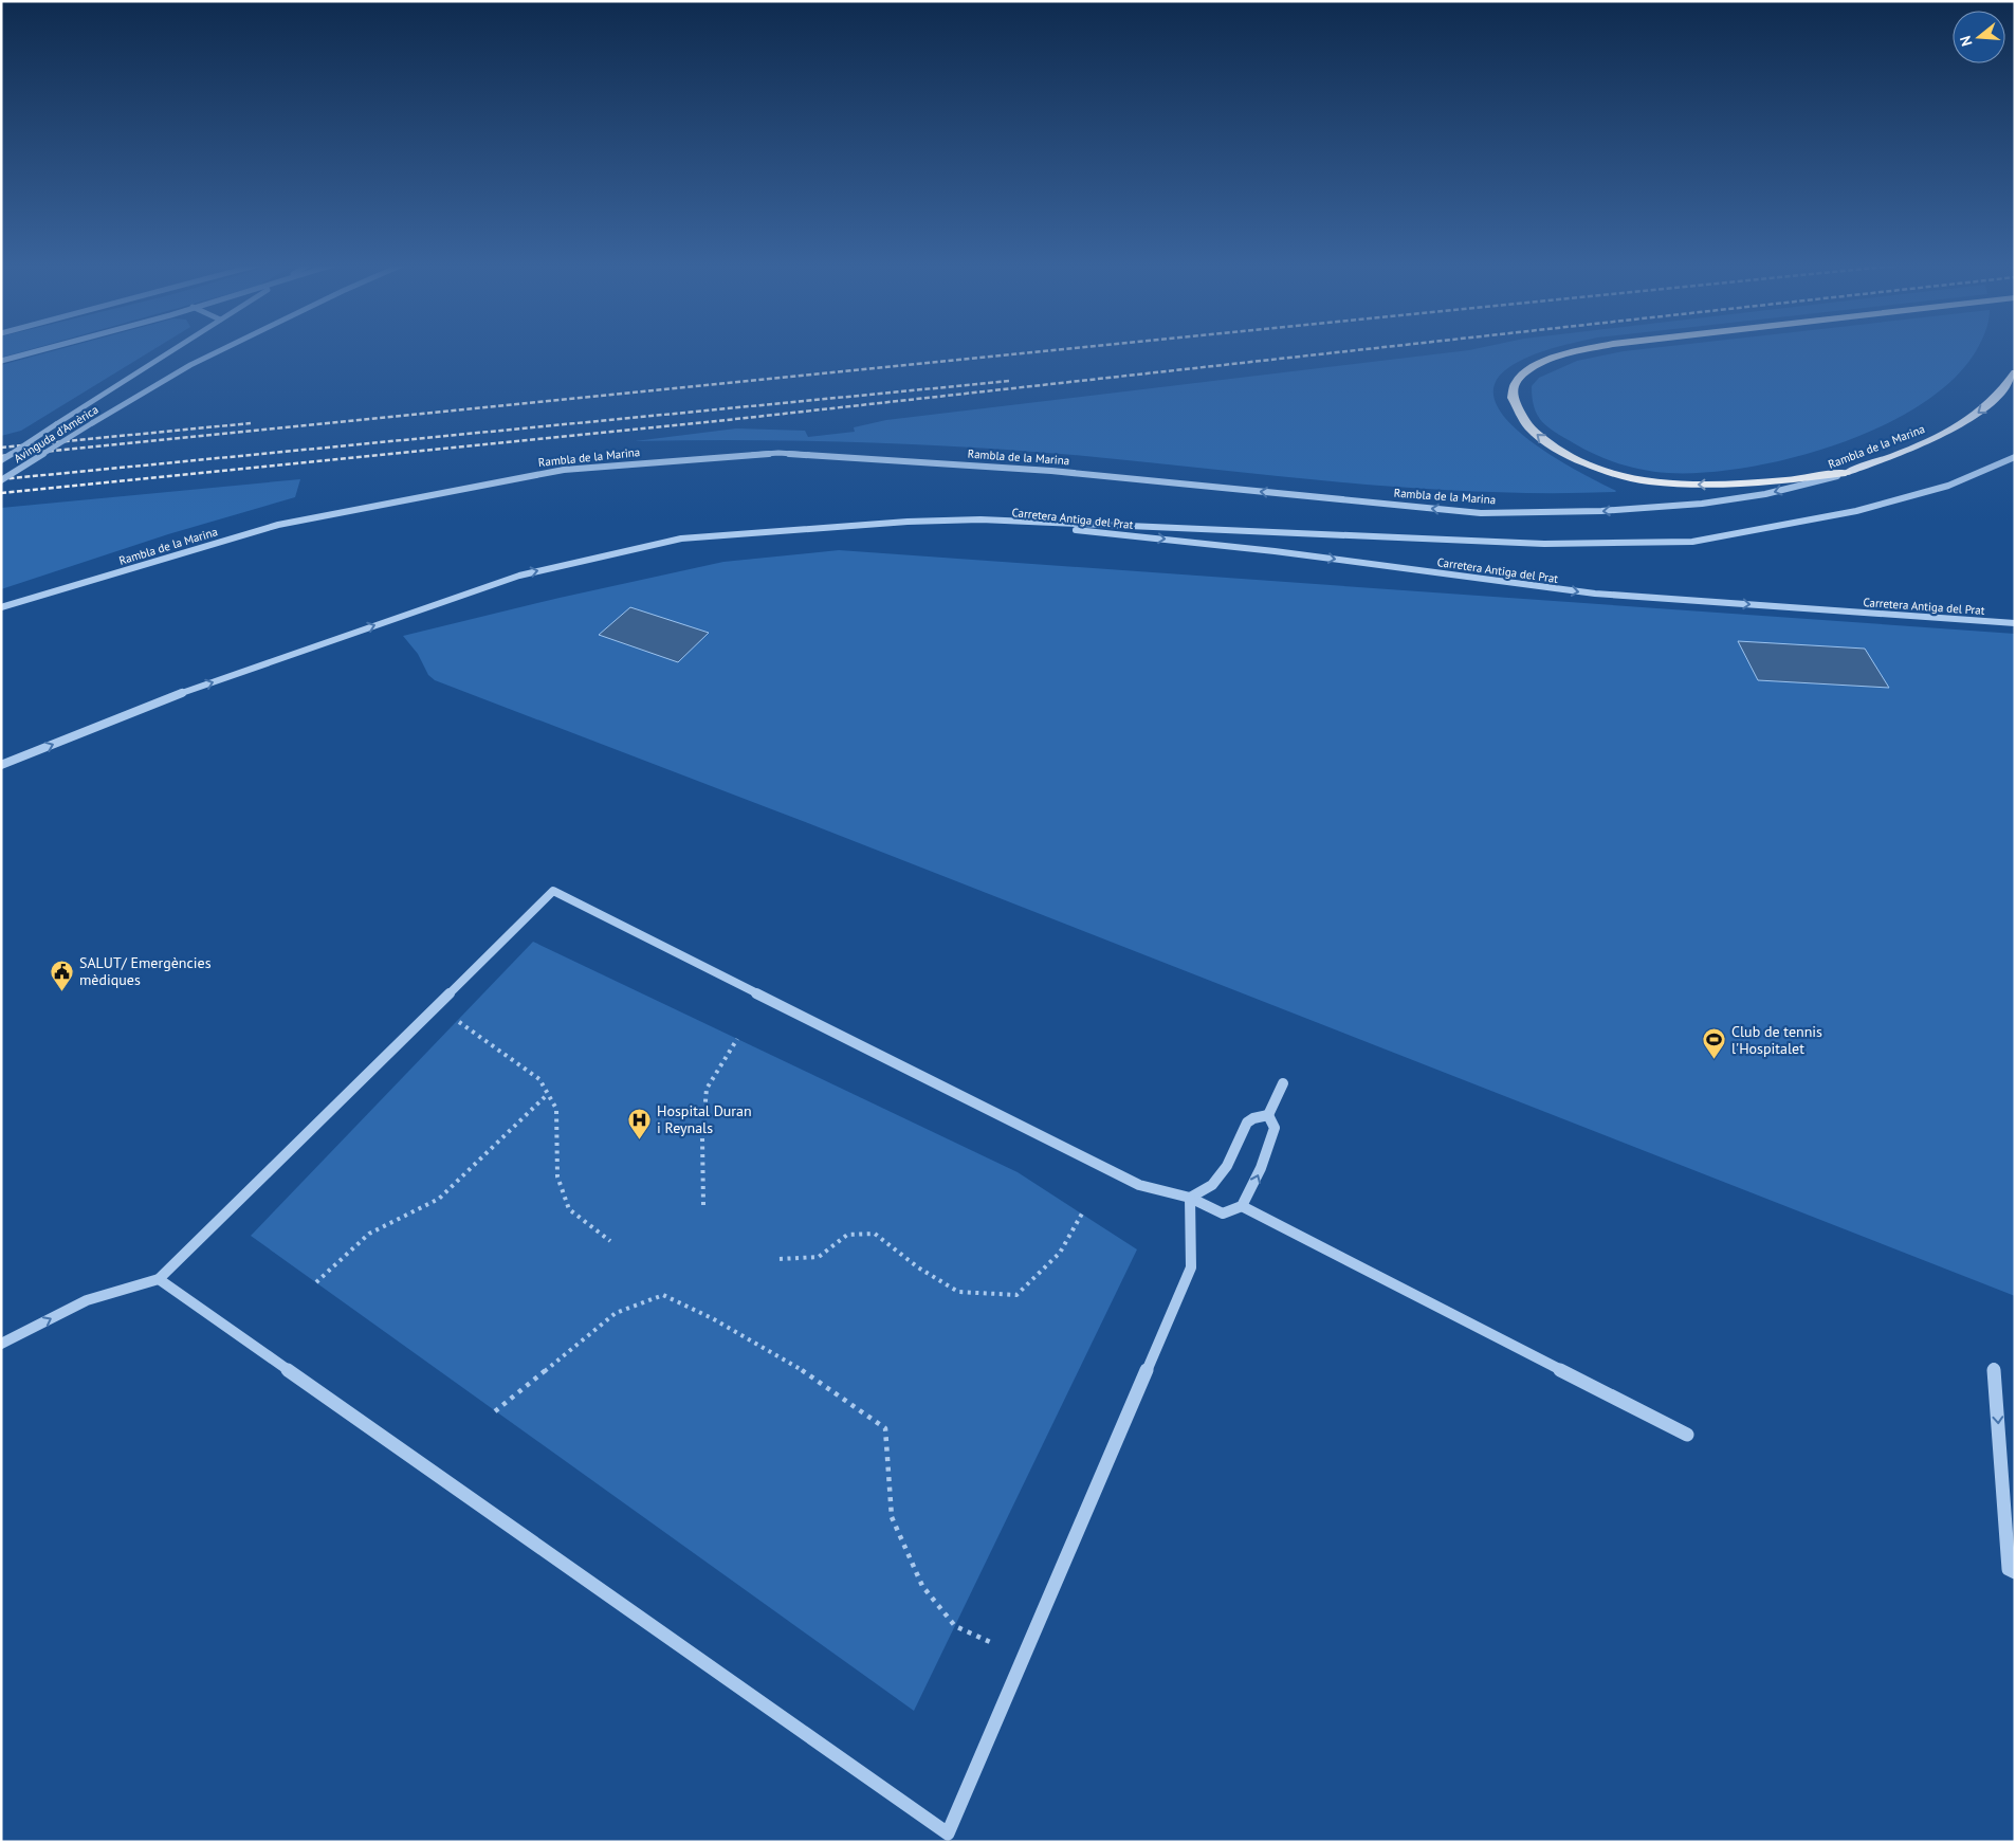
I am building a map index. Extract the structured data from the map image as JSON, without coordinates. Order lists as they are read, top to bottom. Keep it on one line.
{"streets":{"main road":["Rambla de la Marina"],"street":["Avinguda d'Amèrica","Carretera Antiga del Prat"]},"one_way":["Rambla de la Marina"],"places":{"public building":["SALUT/ Emergències mèdiques"],"sports":["Club de tennis l'Hospitalet"],"hospital":["Hospital Duran i Reynals"]},"north":"left"}
